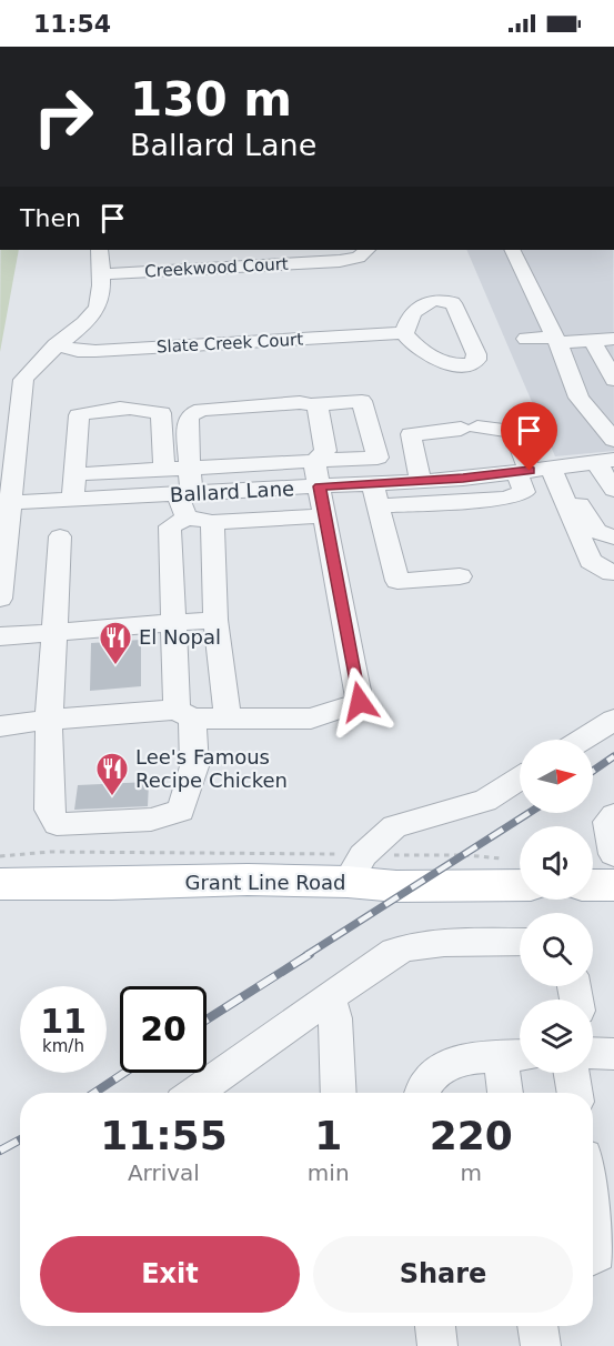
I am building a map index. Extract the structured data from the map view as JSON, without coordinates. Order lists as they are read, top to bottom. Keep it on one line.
{"streets":{"main road":["Grant Line Road"],"street":["Creekwood Court","Slate Creek Court","Ballard Lane"]},"places":{"restaurant":["El Nopal","Lee's Famous Recipe Chicken"]},"north":"right","page":{"status":"11:54","turn":["130 m","Ballard Lane"],"then":"Then","speed":"11 km/h","limit":"20","eta":["11:55","Arrival","1","min","220","m"],"buttons":["Exit","Share"]}}
